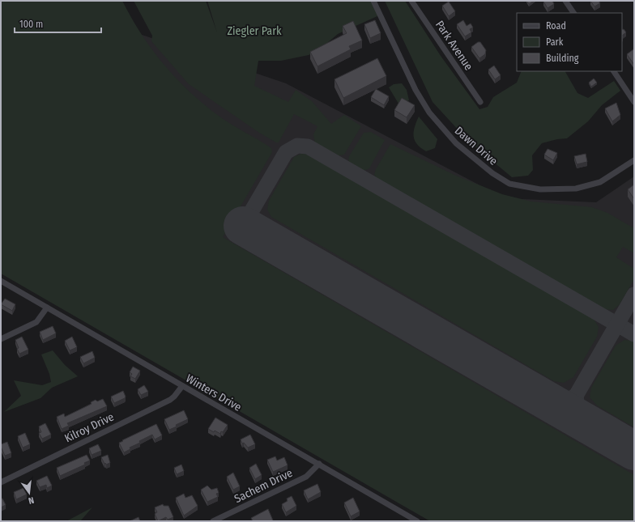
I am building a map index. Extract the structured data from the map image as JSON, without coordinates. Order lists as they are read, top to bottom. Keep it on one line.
{"streets":{"street":["Park Avenue","Dawn Drive","Winters Drive","Kilroy Drive","Sachem Drive"]},"crossings":[["Winters Drive","Kilroy Drive"],["Winters Drive","Sachem Drive"]],"parks":["Ziegler Park"],"legend":["Road","Park","Building"],"scale_bar":"100 m","north":"bottom"}
